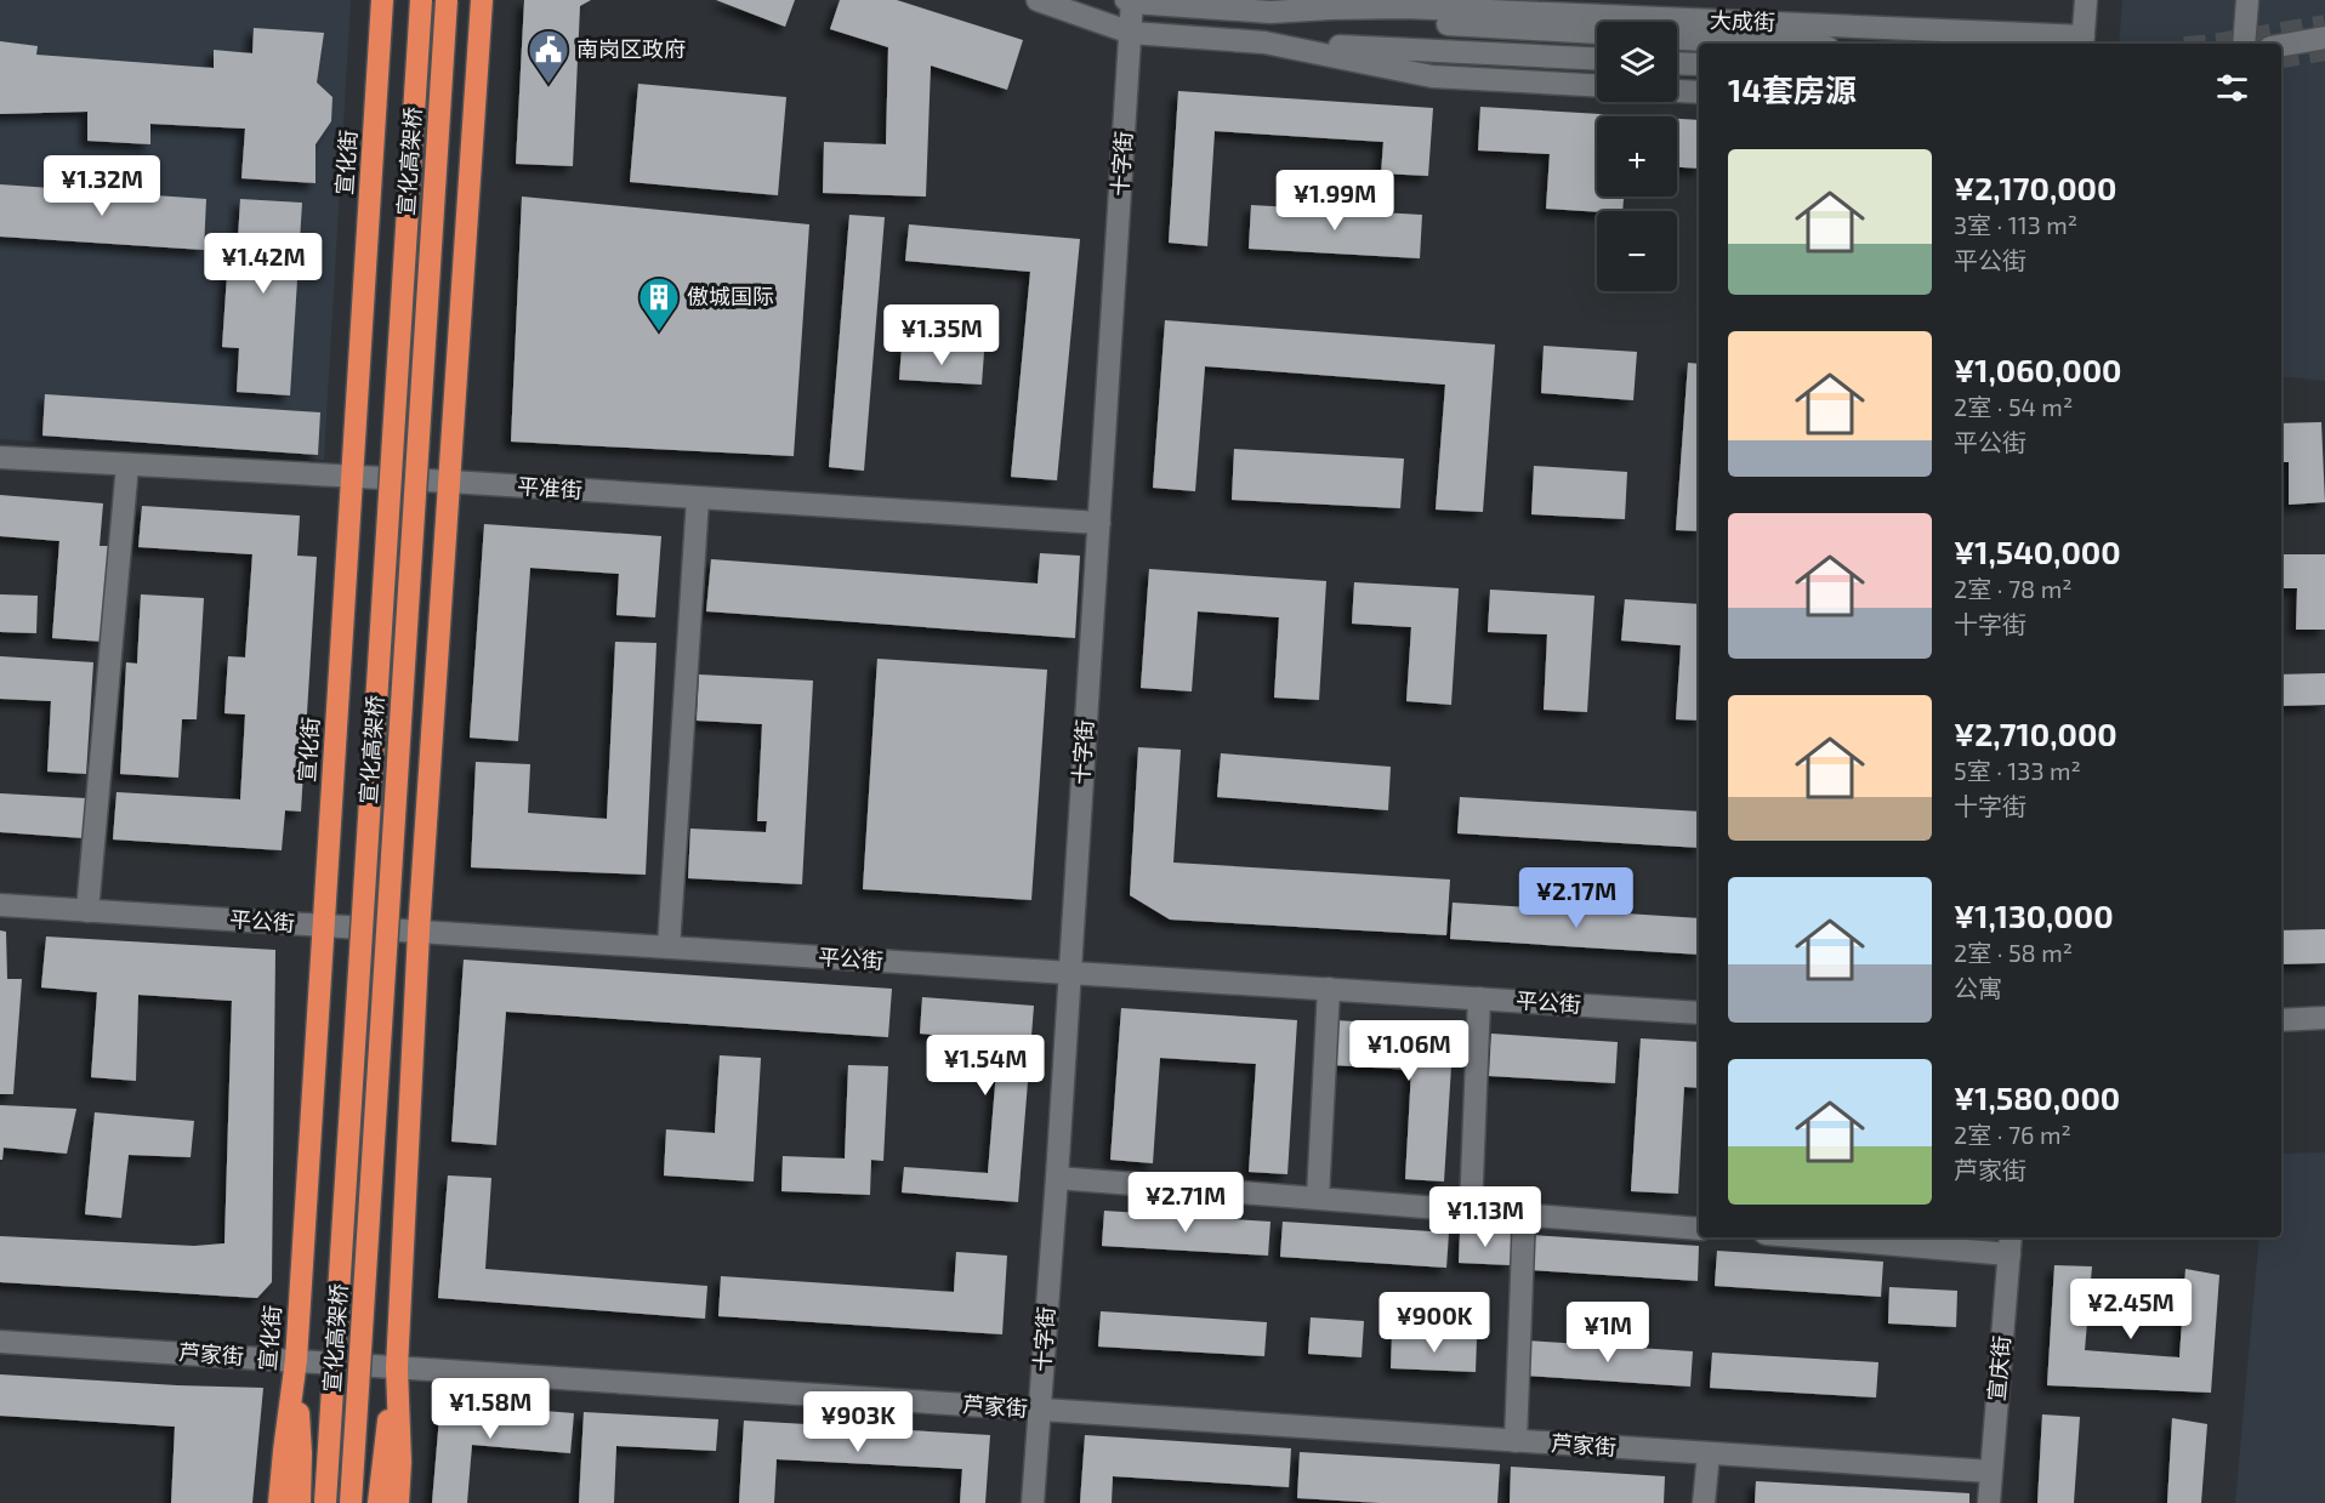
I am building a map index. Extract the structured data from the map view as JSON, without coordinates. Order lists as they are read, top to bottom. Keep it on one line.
{"streets":{"highway":["宣化高架桥","宣化街"],"street":["大成街","十字街","平准街","平公街","芦家街","宣庆街"]},"crossings":[["大成街","十字街"],["宣化街","平准街"],["宣化街","平公街"],["宣化街","芦家街"],["十字街","平准街"],["十字街","平公街"],["十字街","芦家街"],["芦家街","宣庆街"]],"places":{"public building":["南岗区政府"],"building":["傲城国际"]},"page":{"map_buttons":["+","−"],"heading":"14套房源","list":[{"name":"¥2,170,000","note":"3室 · 113 m² · 平公街"},{"name":"¥1,060,000","note":"2室 · 54 m² · 平公街"},{"name":"¥1,540,000","note":"2室 · 78 m² · 十字街"},{"name":"¥2,710,000","note":"5室 · 133 m² · 十字街"},{"name":"¥1,130,000","note":"2室 · 58 m² · 公寓"},{"name":"¥1,580,000","note":"2室 · 76 m² · 芦家街"}],"price":["¥1.32M","¥1.99M","¥1.42M","¥1.35M","¥2.17M","¥1.06M","¥1.54M","¥2.71M","¥1.13M","¥2.45M","¥900K","¥1M","¥1.58M","¥903K"]}}
